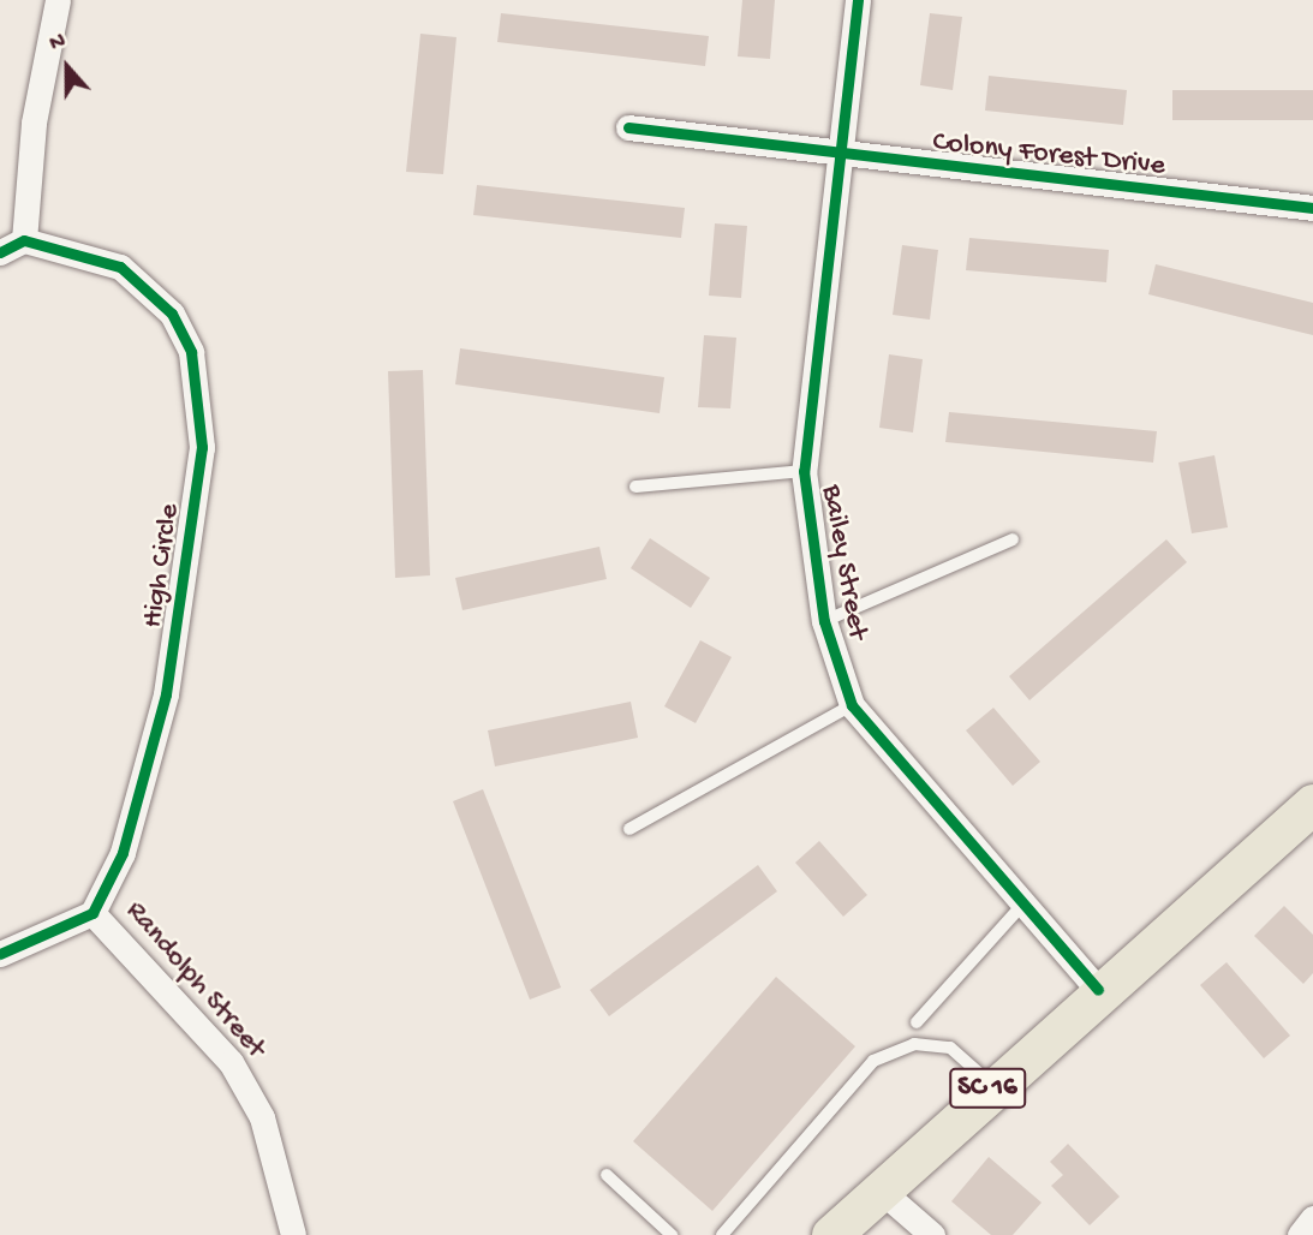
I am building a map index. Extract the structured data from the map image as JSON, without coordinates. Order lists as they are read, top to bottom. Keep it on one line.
{"streets":{"main road":["SC 16"],"street":["Colony Forest Drive","Bailey Street","High Circle","Randolph Street"]},"crossings":[["Colony Forest Drive","Bailey Street"],["Bailey Street","SC 16"],["High Circle","Randolph Street"]],"north":"top"}
